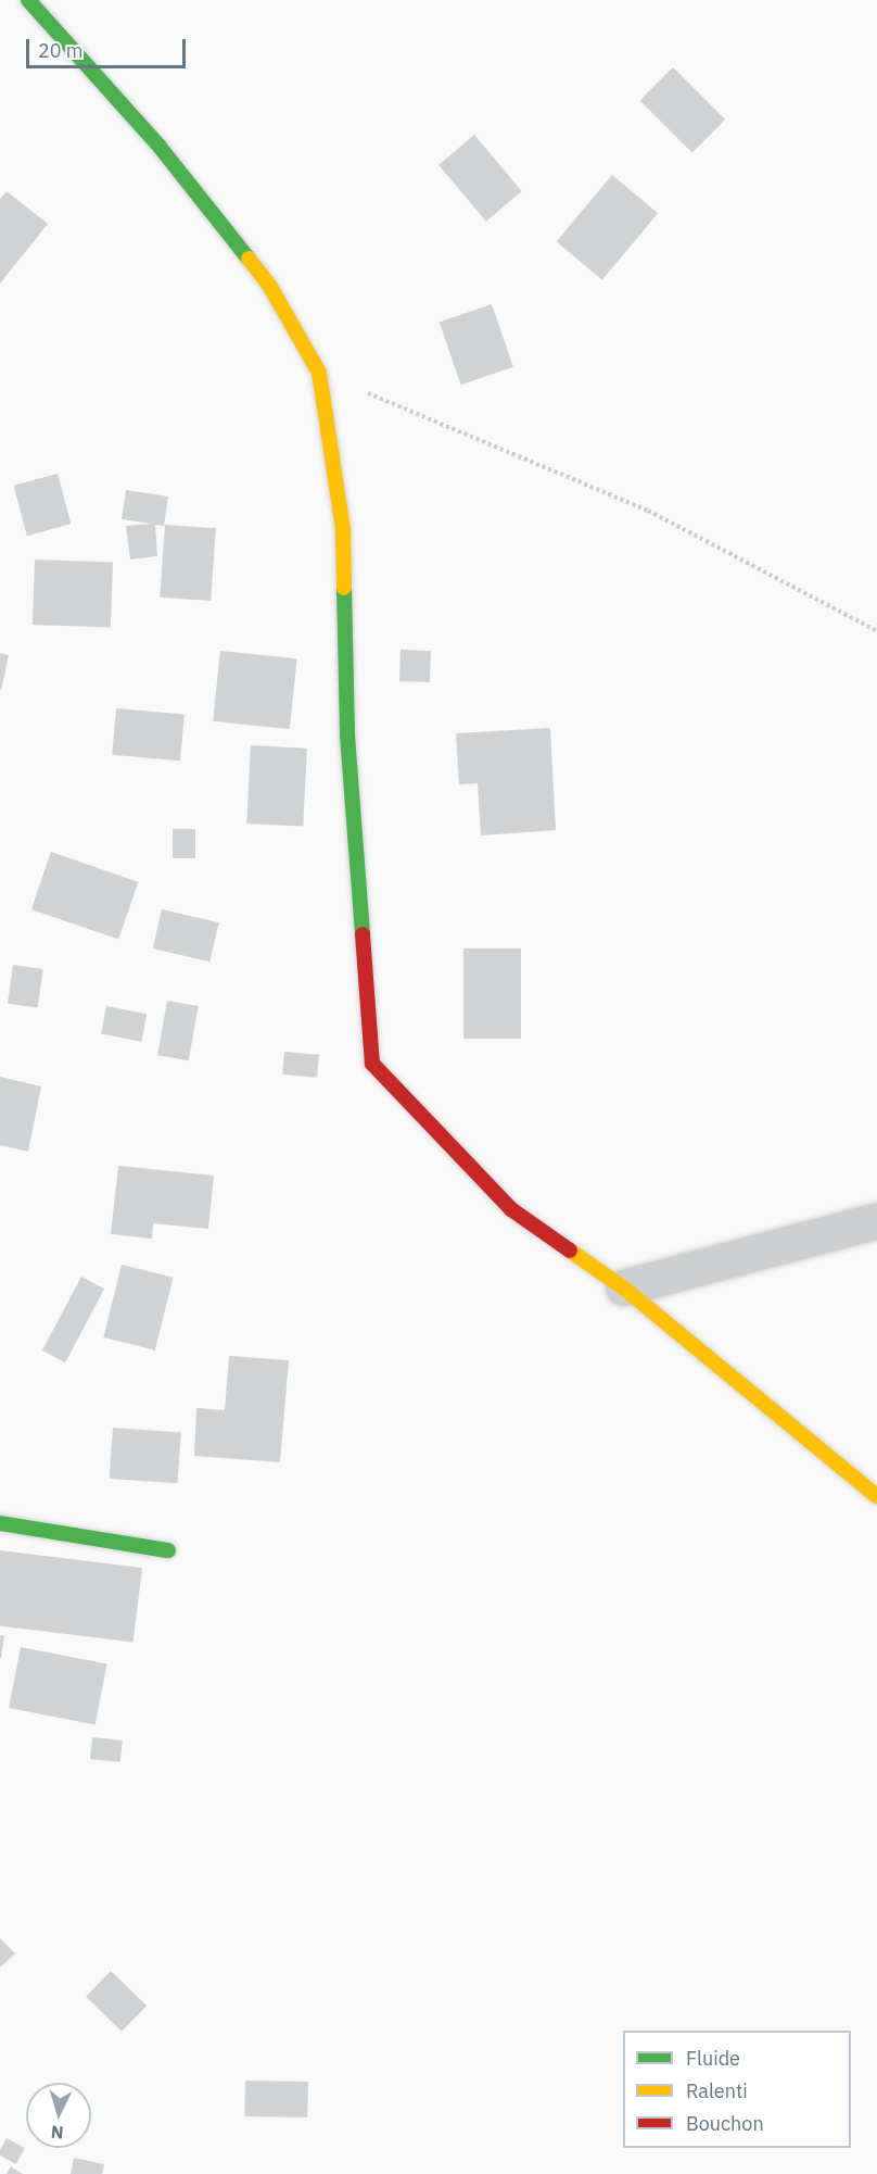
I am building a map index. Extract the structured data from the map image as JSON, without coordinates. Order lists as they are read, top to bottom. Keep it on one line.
{"legend":["Fluide","Ralenti","Bouchon"],"scale_bar":"20 m","north":"bottom"}
